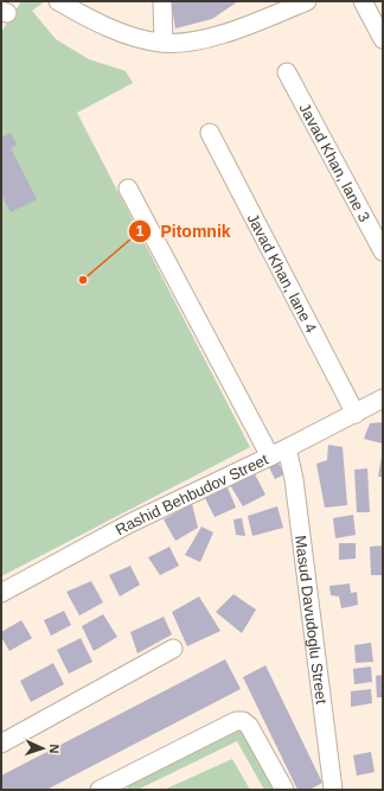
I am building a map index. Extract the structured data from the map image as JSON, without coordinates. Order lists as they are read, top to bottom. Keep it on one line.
{"streets":{"street":["Javad Khan, lane 3","Javad Khan, lane 4","Rashid Behbudov Street","Masud Davudoglu Street"]},"crossings":[["Javad Khan, lane 4","Rashid Behbudov Street"],["Rashid Behbudov Street","Masud Davudoglu Street"]],"places":["Pitomnik"],"north":"right"}
